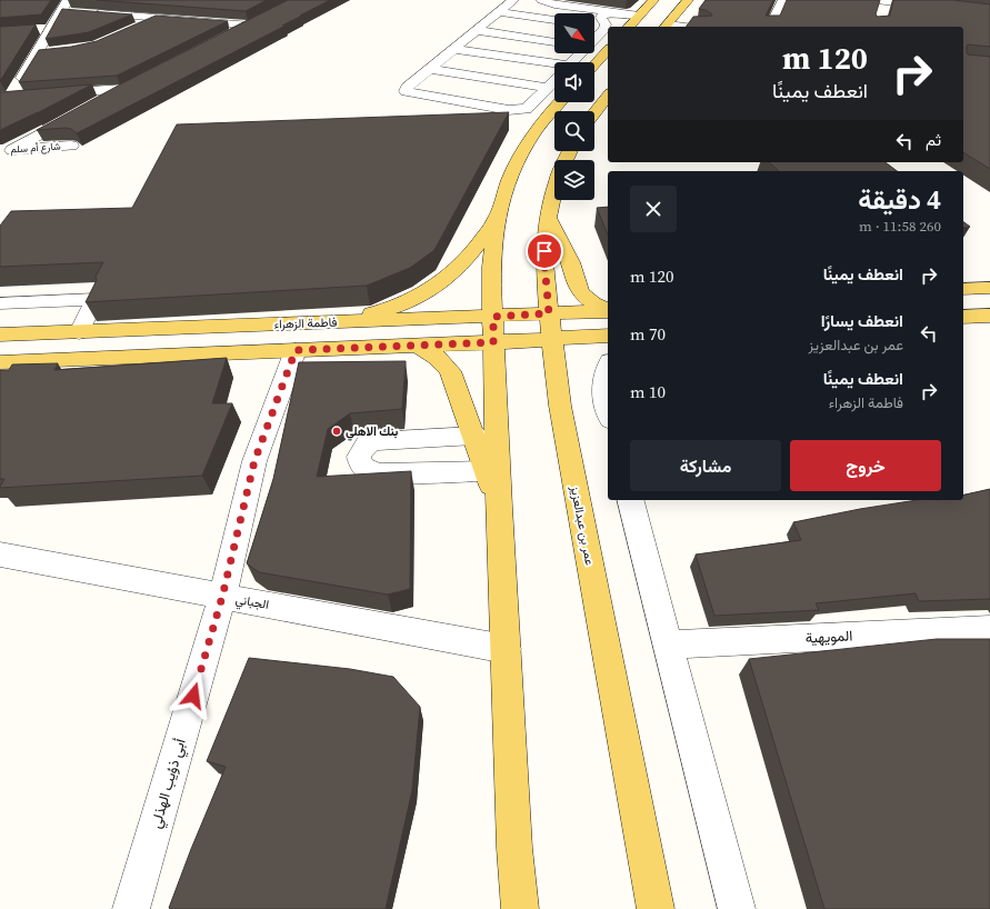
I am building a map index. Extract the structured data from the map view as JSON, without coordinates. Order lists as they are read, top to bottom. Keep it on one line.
{"streets":{"main road":["فاطمة الزهراء","عمر بن عبدالعزيز"],"street":["شارع أم سلم","الجباني","المويهية","أبي ذؤيب الهذلي"]},"crossings":[["فاطمة الزهراء","عمر بن عبدالعزيز"],["الجباني","أبي ذؤيب الهذلي"]],"places":["بنك الاهلي"],"north":"bottom right","page":{"turn":["120 m","انعطف يمينًا"],"then":"ثم","heading":["4 دقيقة","260 m · 11:58"],"list":[{"name":"انعطف يمينًا","value":"120 m"},{"name":"انعطف يسارًا","note":"عمر بن عبدالعزيز","value":"70 m"},{"name":"انعطف يمينًا","note":"فاطمة الزهراء","value":"10 m"}],"buttons":["خروج","مشاركة"]}}
